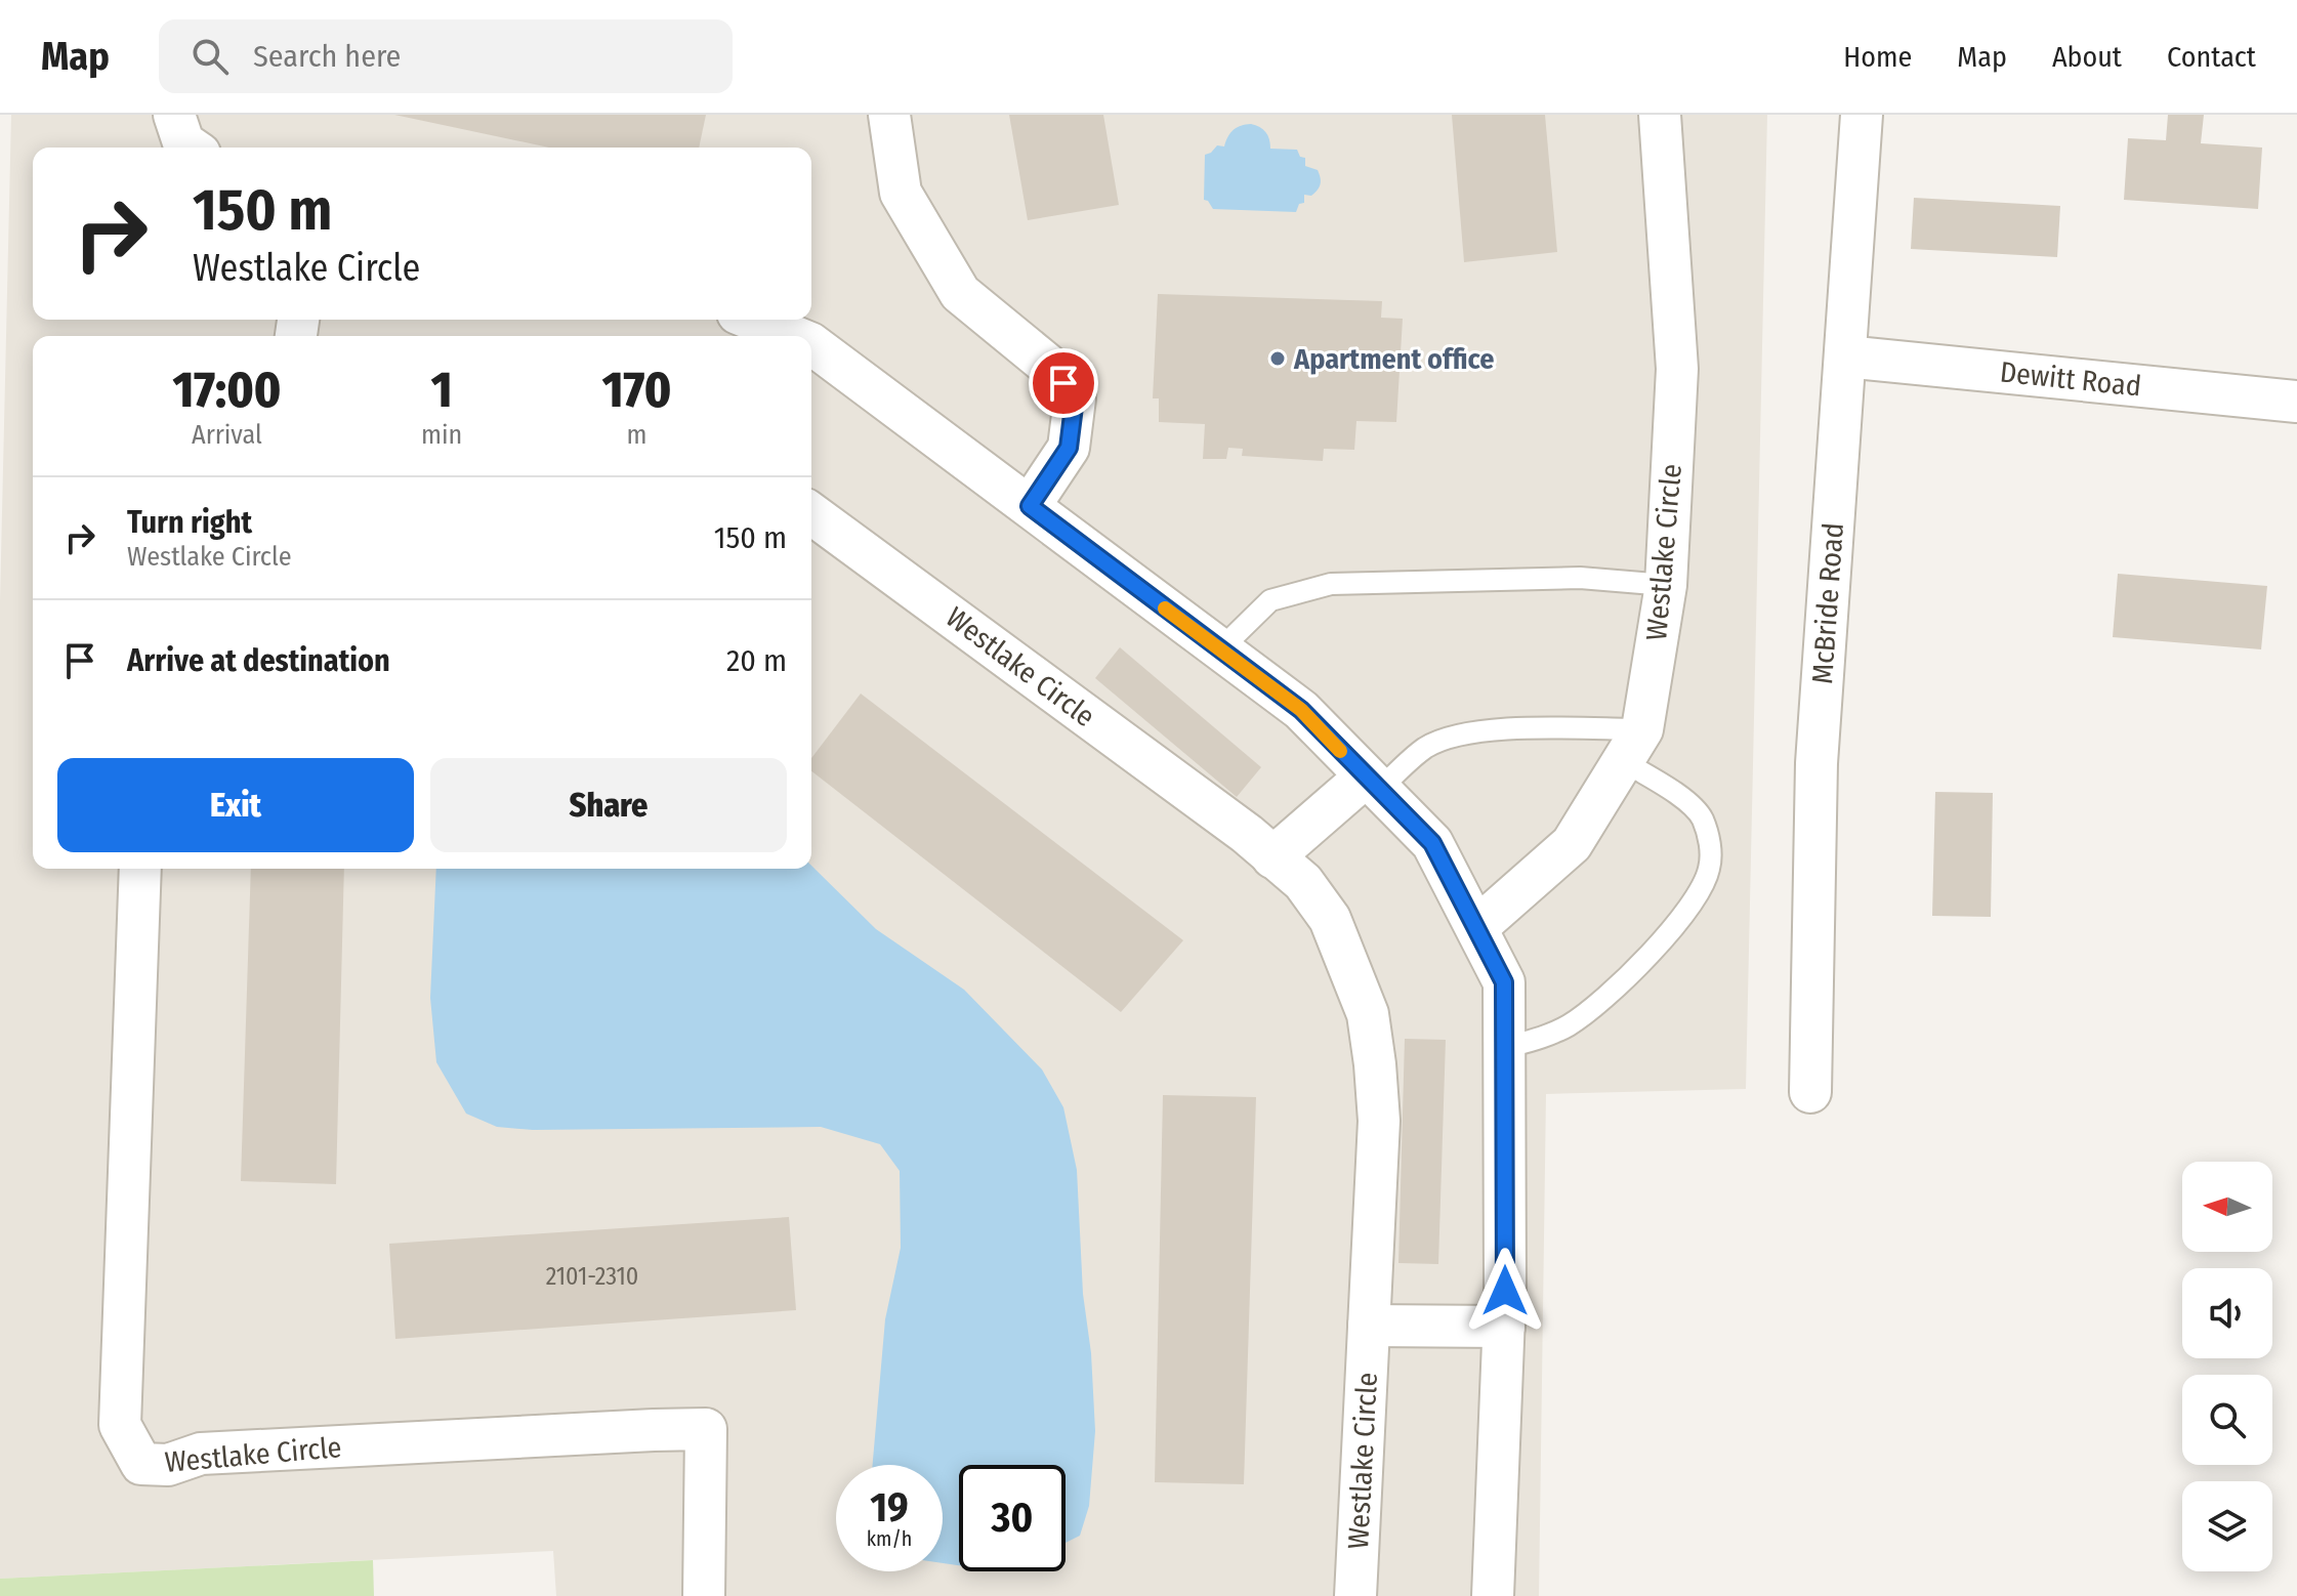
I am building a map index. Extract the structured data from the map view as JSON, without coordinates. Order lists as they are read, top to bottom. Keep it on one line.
{"streets":{"street":["Dewitt Road","Westlake Circle","McBride Road"]},"crossings":[["Dewitt Road","McBride Road"]],"places":["Apartment office"],"house_numbers":["2101-2310"],"north":"left","page":{"header":"Map","search":"Search here","nav":["Home","Map","About","Contact"],"turn":["150 m","Westlake Circle"],"eta":["17:00","Arrival","1","min","170","m"],"list":[{"name":"Turn right","note":"Westlake Circle","value":"150 m"},{"name":"Arrive at destination","value":"20 m"}],"buttons":["Exit","Share"],"speed":"19 km/h","limit":"30"}}
